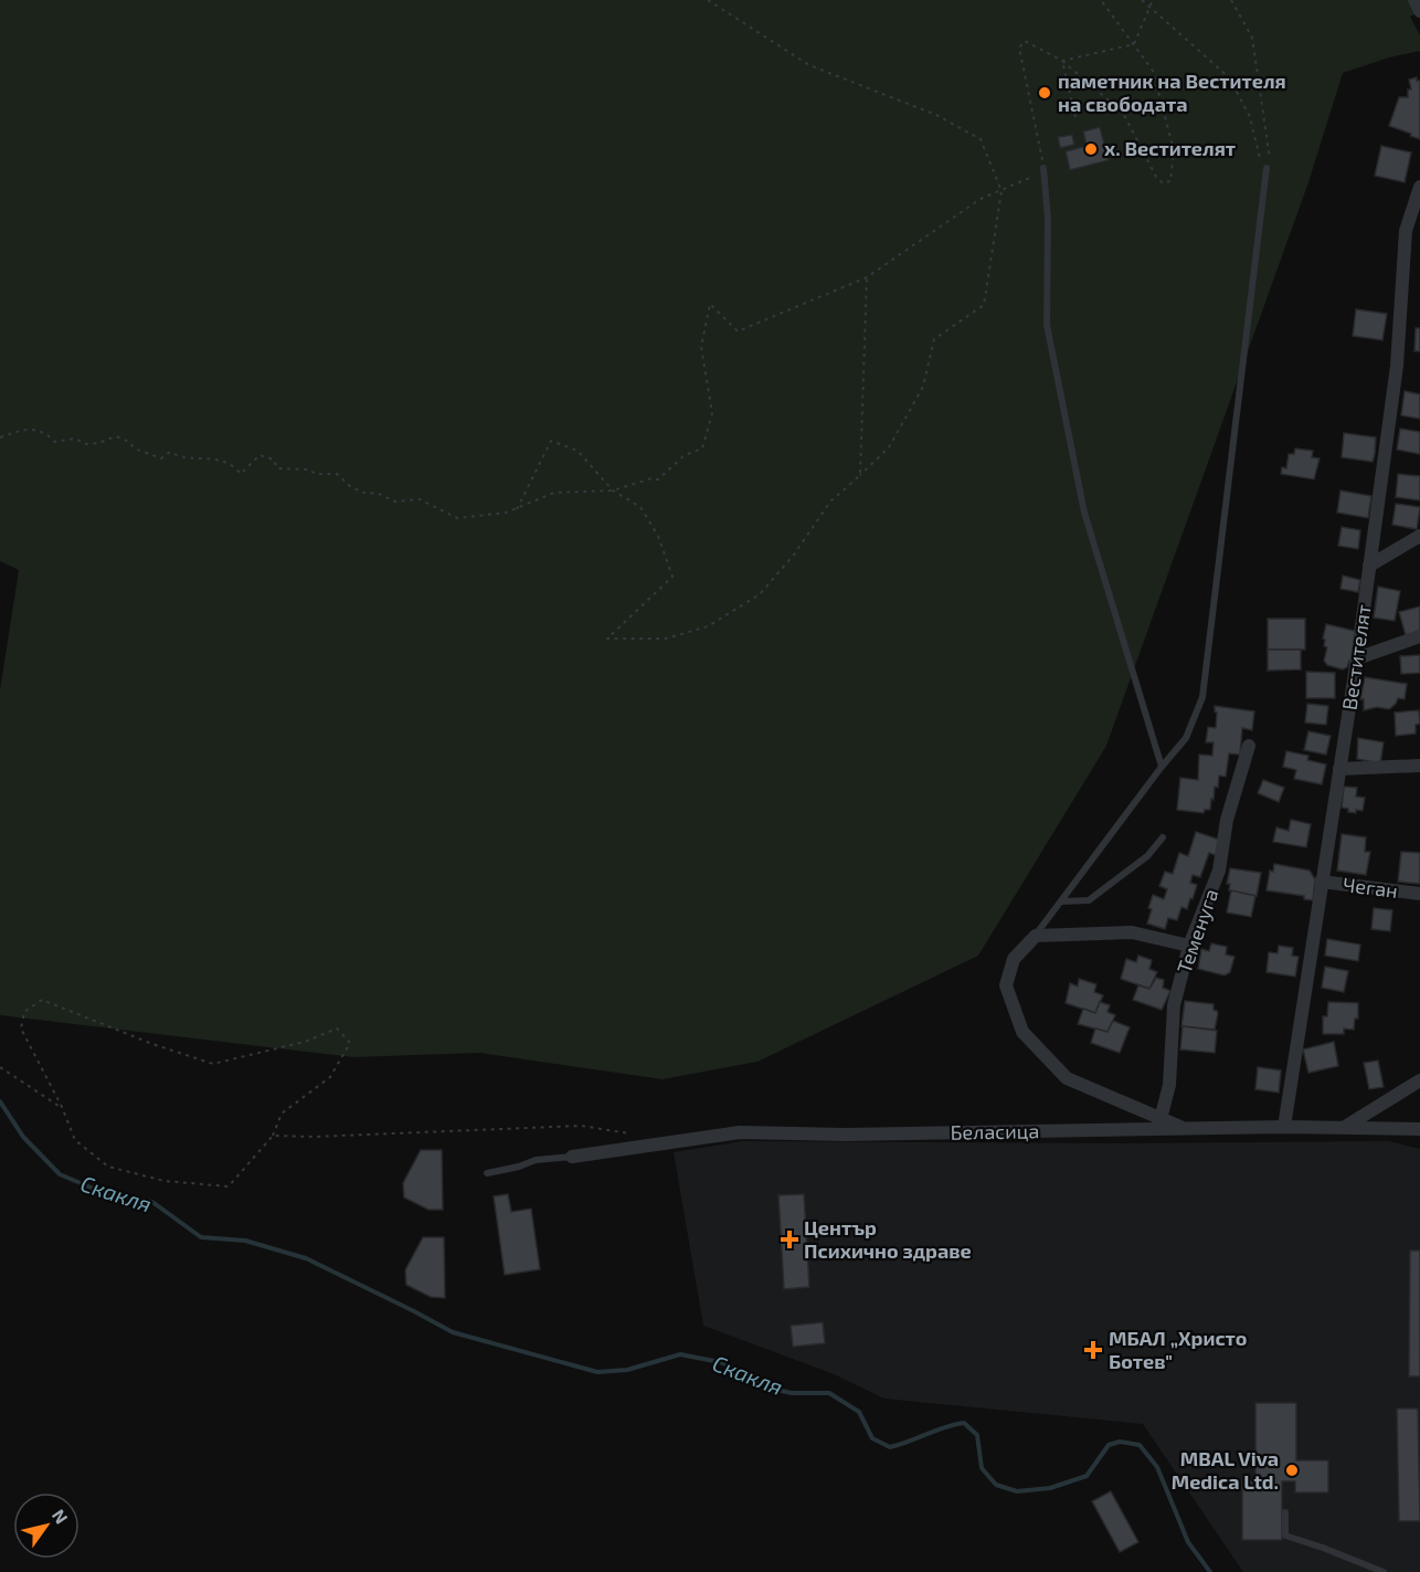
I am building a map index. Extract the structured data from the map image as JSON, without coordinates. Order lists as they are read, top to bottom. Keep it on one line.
{"streets":{"street":["Вестителят","Чеган","Теменуга","Беласица"]},"crossings":[["Вестителят","Чеган"],["Вестителят","Беласица"]],"water":["Скакля"],"places":{"other":["паметник на Вестителя на свободата","х. Вестителят","MBAL Viva Medica Ltd."],"health":["Център Психично здраве","МБАЛ „Христо Ботев\""]},"north":"top right"}
